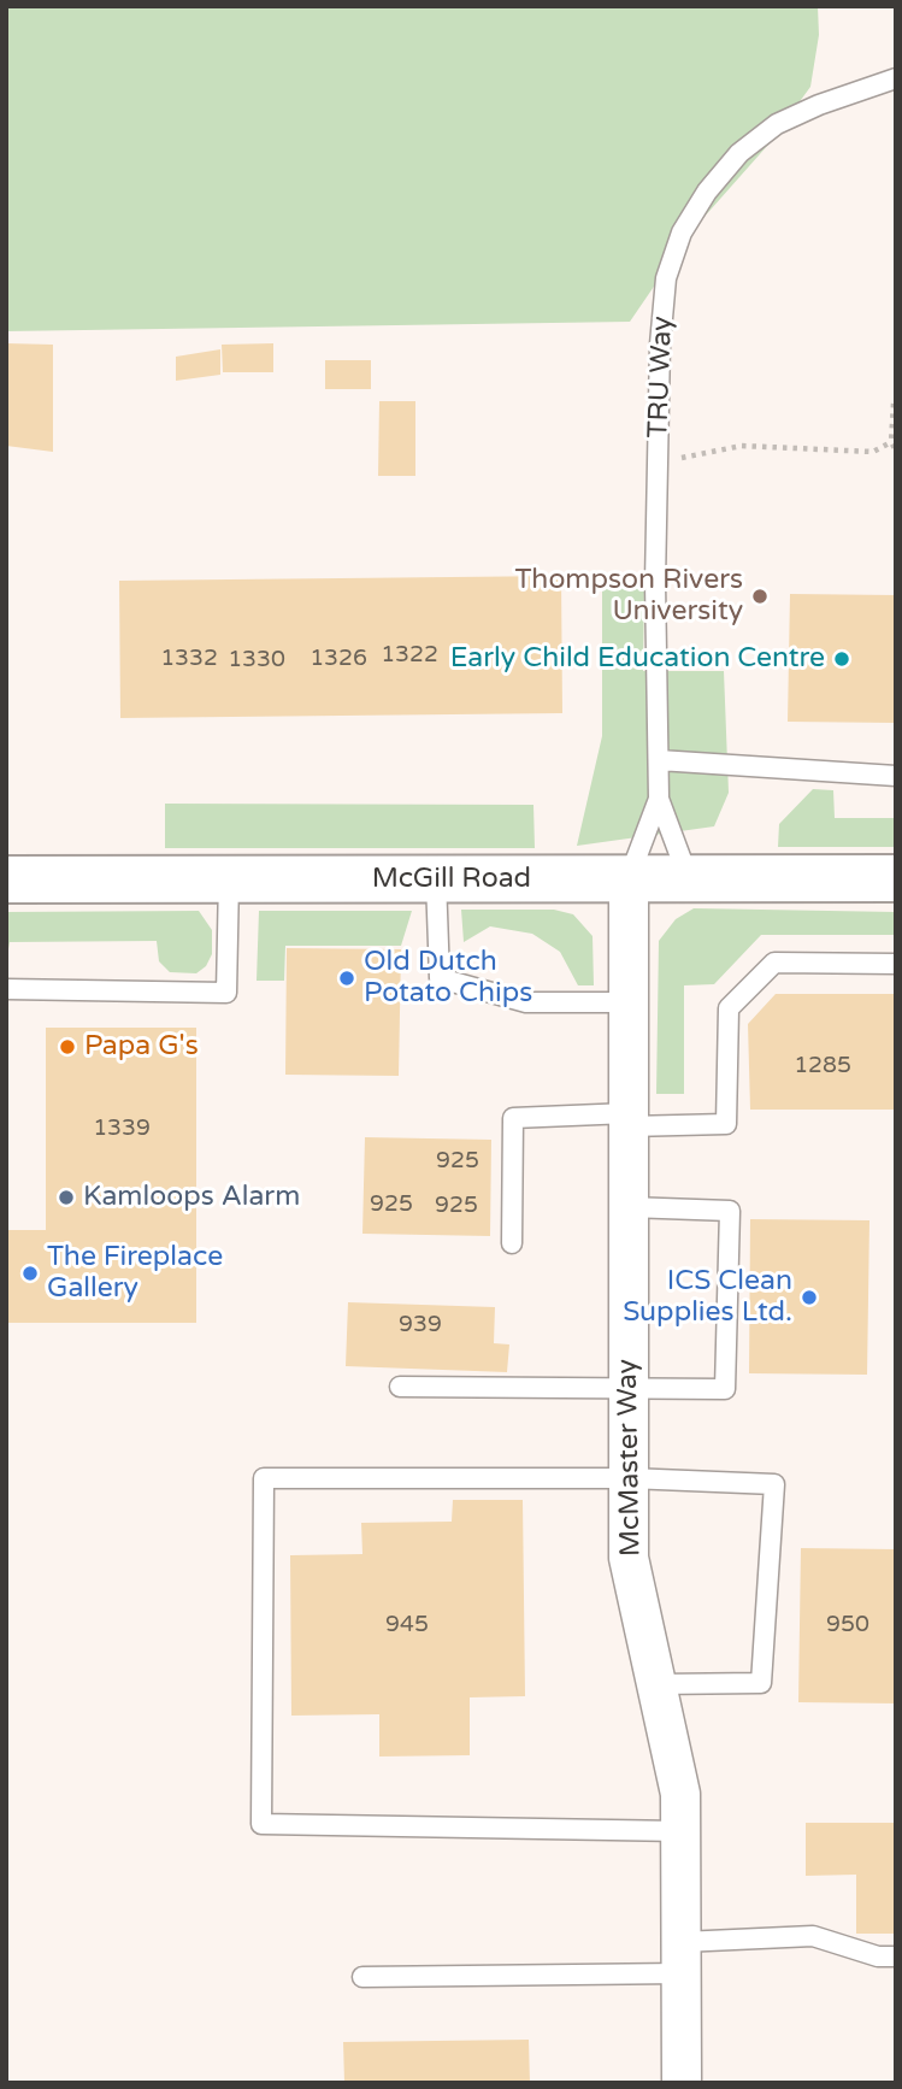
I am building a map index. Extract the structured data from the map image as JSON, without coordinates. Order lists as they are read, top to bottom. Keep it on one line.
{"streets":{"street":["McGill Road","McMaster Way"],"lane":["TRU Way"]},"crossings":[["McGill Road","McMaster Way"]],"places":["Thompson Rivers University","Early Child Education Centre","Old Dutch Potato Chips","Papa G's","Kamloops Alarm","The Fireplace Gallery","ICS Clean Supplies Ltd."],"house_numbers":["1322","1332","1326","1330","1285","1339","925","925","925","939","945","950"]}
